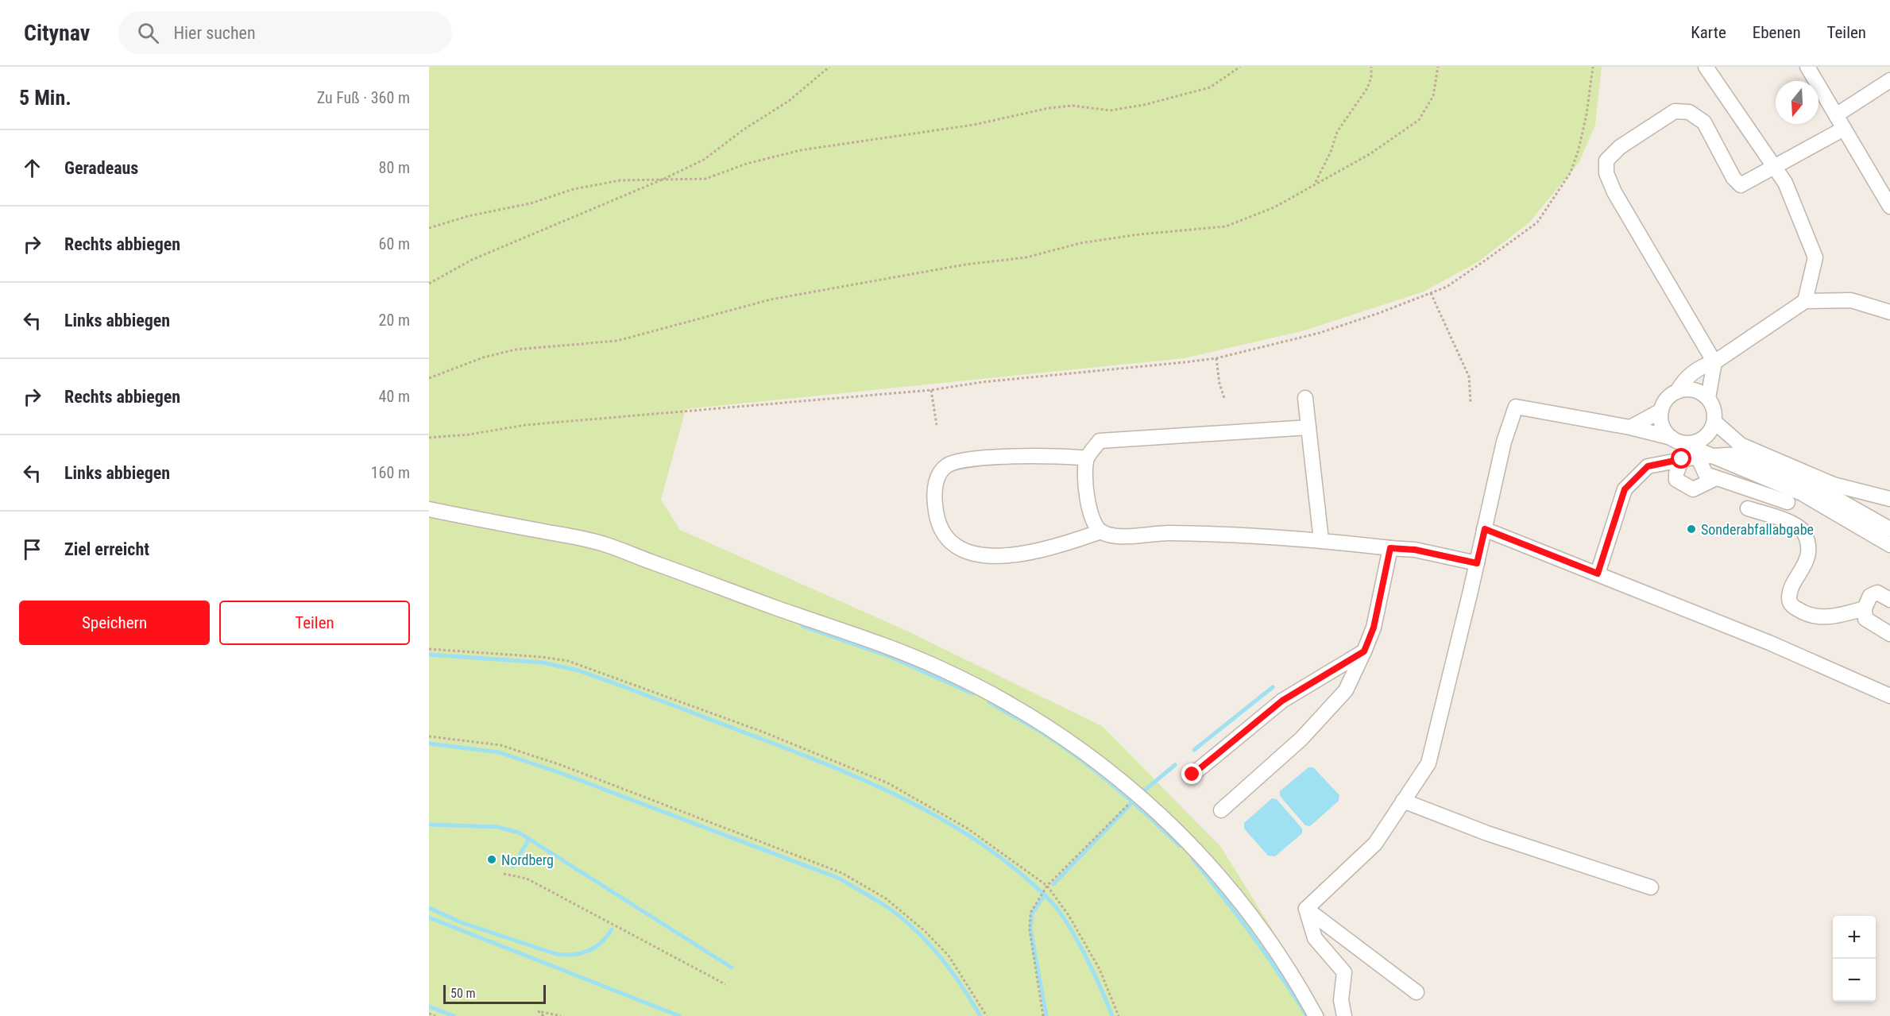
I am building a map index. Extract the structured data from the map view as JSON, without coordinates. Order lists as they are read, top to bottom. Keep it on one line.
{"places":["Sonderabfallabgabe","Nordberg"],"scale_bar":"50 m","north":"bottom","page":{"header":"Citynav","search":"Hier suchen","nav":["Karte","Ebenen","Teilen"],"heading":["5 Min.","Zu Fuß · 360 m"],"list":[["Geradeaus","80 m"],["Rechts abbiegen","60 m"],["Links abbiegen","20 m"],["Rechts abbiegen","40 m"],["Links abbiegen","160 m"],"Ziel erreicht"],"buttons":["Speichern","Teilen"],"map_buttons":["+","−"],"scale":"50 m"}}
